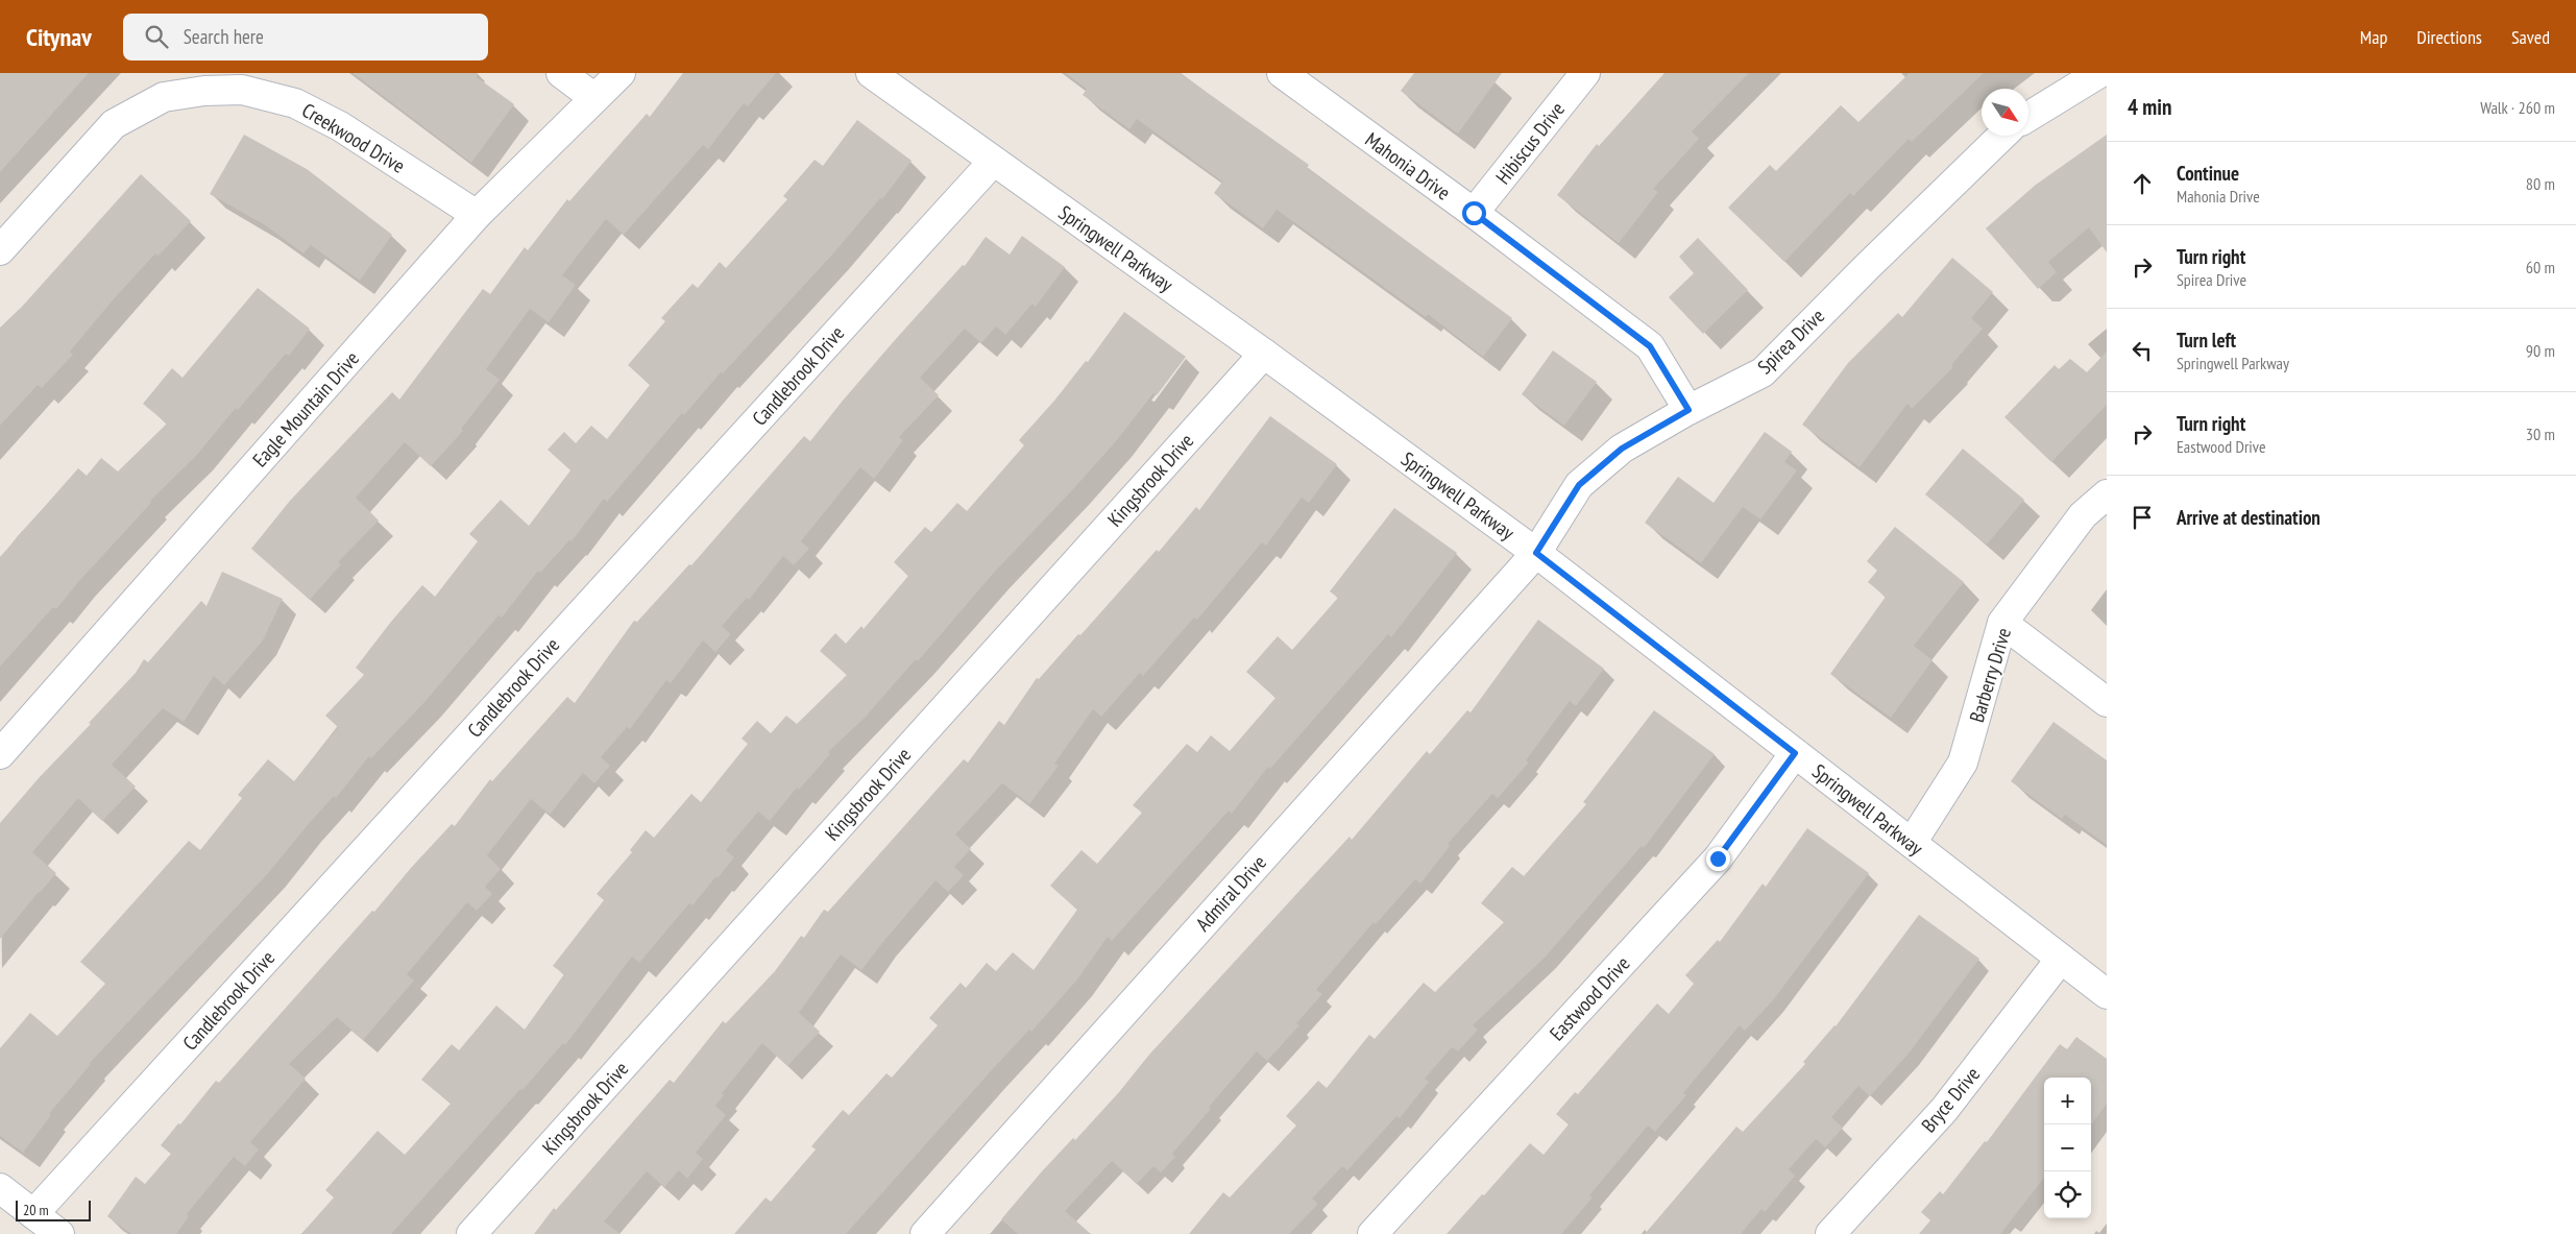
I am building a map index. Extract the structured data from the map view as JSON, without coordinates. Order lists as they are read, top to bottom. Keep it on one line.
{"streets":{"street":["Creekwood Drive","Hibiscus Drive","Mahonia Drive","Springwell Parkway","Spirea Drive","Candlebrook Drive","Eagle Mountain Drive","Kingsbrook Drive","Barberry Drive","Admiral Drive","Eastwood Drive","Bryce Drive"]},"crossings":[["Creekwood Drive","Eagle Mountain Drive"],["Hibiscus Drive","Mahonia Drive"],["Mahonia Drive","Spirea Drive"],["Springwell Parkway","Spirea Drive"],["Springwell Parkway","Candlebrook Drive"],["Springwell Parkway","Kingsbrook Drive"],["Springwell Parkway","Barberry Drive"],["Springwell Parkway","Admiral Drive"],["Springwell Parkway","Eastwood Drive"],["Springwell Parkway","Bryce Drive"],["Spirea Drive","Admiral Drive"]],"scale_bar":"20 m","north":"bottom right","page":{"header":"Citynav","search":"Search here","nav":["Map","Directions","Saved"],"heading":["4 min","Walk · 260 m"],"list":[["Continue","Mahonia Drive","80 m"],["Turn right","Spirea Drive","60 m"],["Turn left","Springwell Parkway","90 m"],["Turn right","Eastwood Drive","30 m"],"Arrive at destination"],"map_buttons":["+","−"],"scale":"20 m"}}
